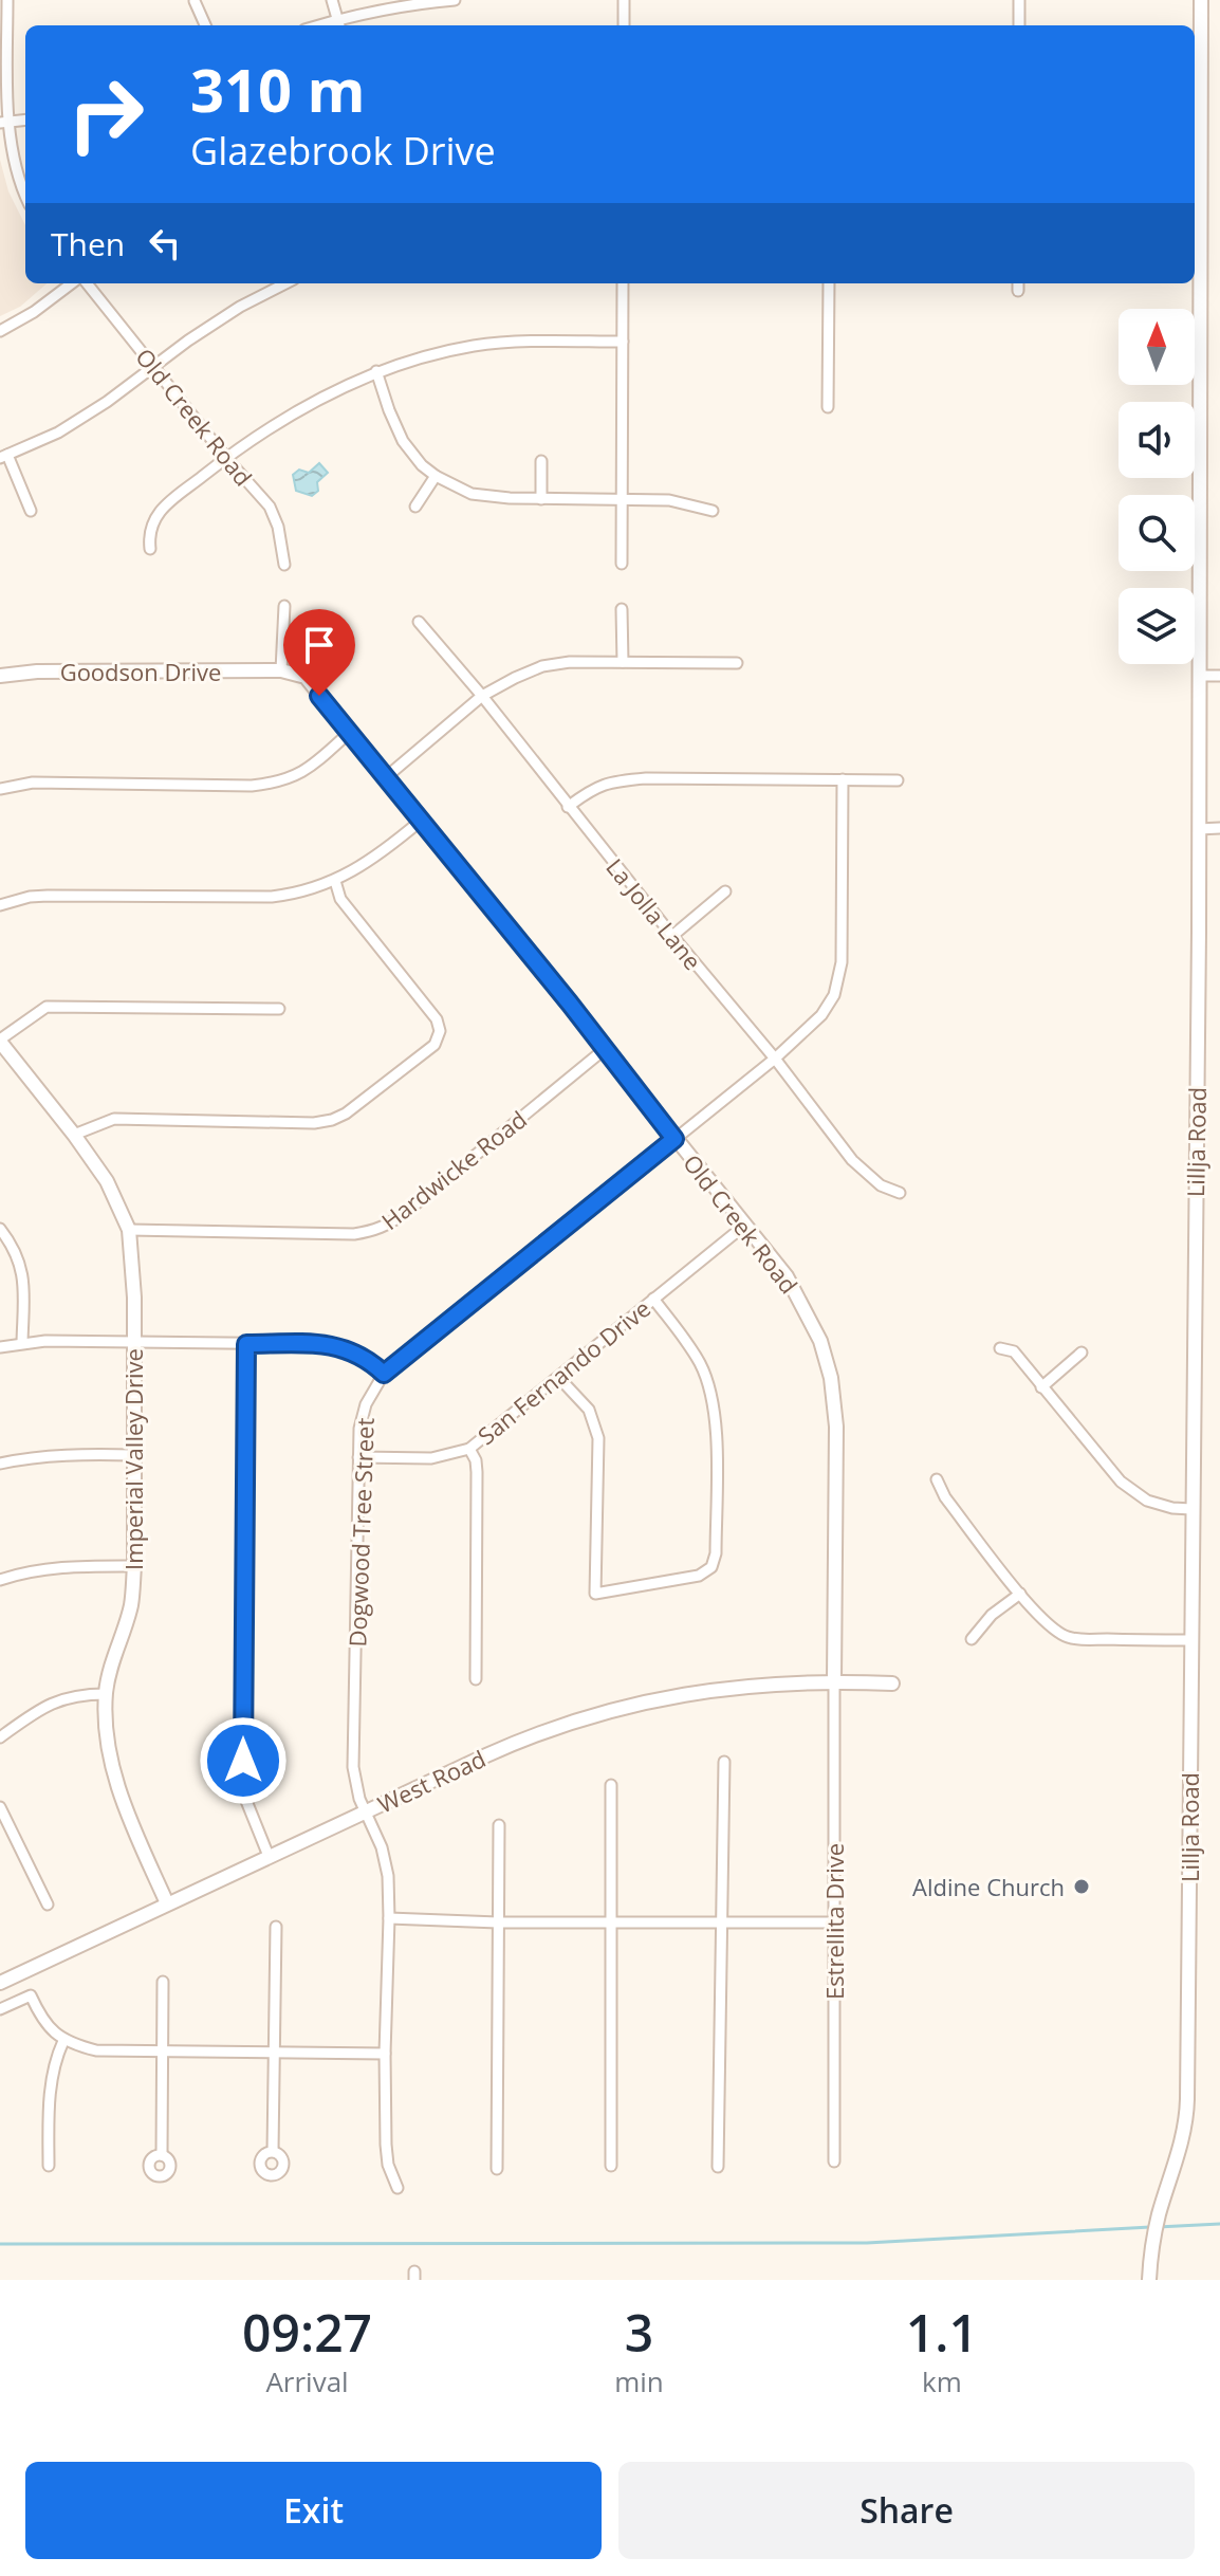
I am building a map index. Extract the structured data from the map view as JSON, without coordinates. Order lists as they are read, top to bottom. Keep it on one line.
{"streets":{"street":["Old Creek Road","Goodson Drive","La Jolla Lane","Lillja Road","Hardwicke Road","San Fernando Drive","Imperial Valley Drive","Dogwood Tree Street","West Road","Estrellita Drive"]},"crossings":[["Old Creek Road","Goodson Drive"],["Old Creek Road","Hardwicke Road"],["Old Creek Road","San Fernando Drive"],["Old Creek Road","Dogwood Tree Street"],["Old Creek Road","West Road"],["Old Creek Road","Estrellita Drive"],["La Jolla Lane","Dogwood Tree Street"],["Hardwicke Road","Imperial Valley Drive"],["San Fernando Drive","Dogwood Tree Street"],["Imperial Valley Drive","West Road"],["Dogwood Tree Street","West Road"],["West Road","Estrellita Drive"]],"places":["Aldine Church"],"north":"top","page":{"turn":["310 m","Glazebrook Drive"],"then":"Then","eta":["09:27","Arrival","3","min","1.1","km"],"buttons":["Exit","Share"]}}
